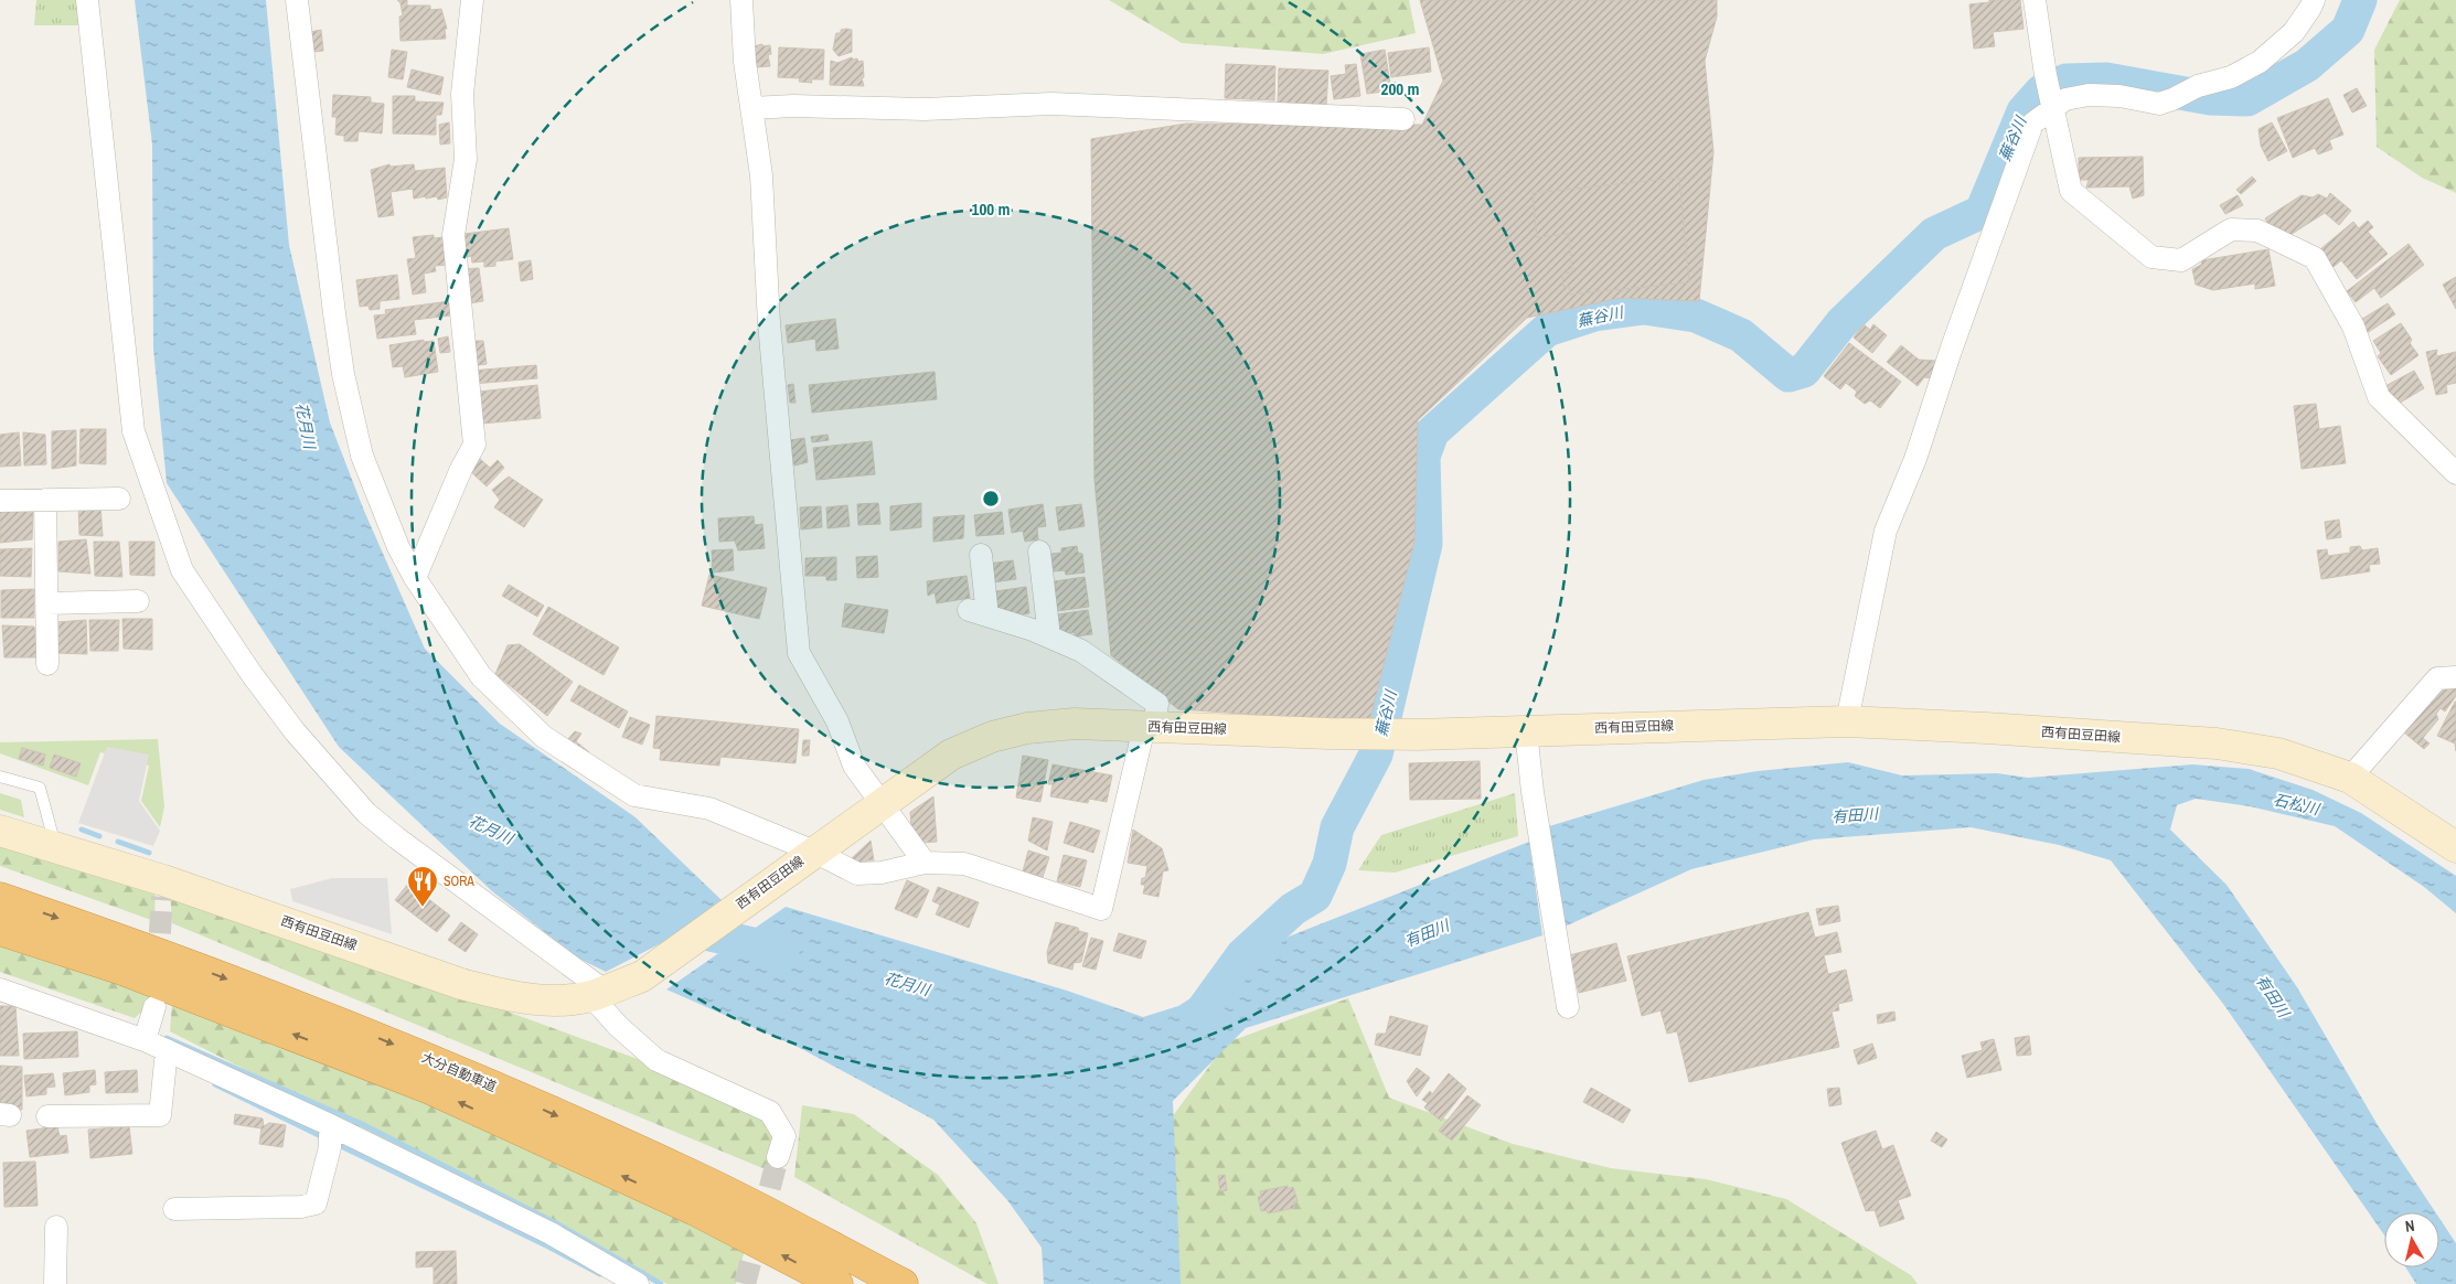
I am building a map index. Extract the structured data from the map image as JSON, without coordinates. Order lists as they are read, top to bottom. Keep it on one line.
{"streets":{"highway":["大分自動車道"],"main road":["西有田豆田線"]},"water":["蕪谷川","花月川","石松川","有田川"],"places":{"restaurant":["SORA"]},"north":"top","rings":["200 m","100 m"]}
